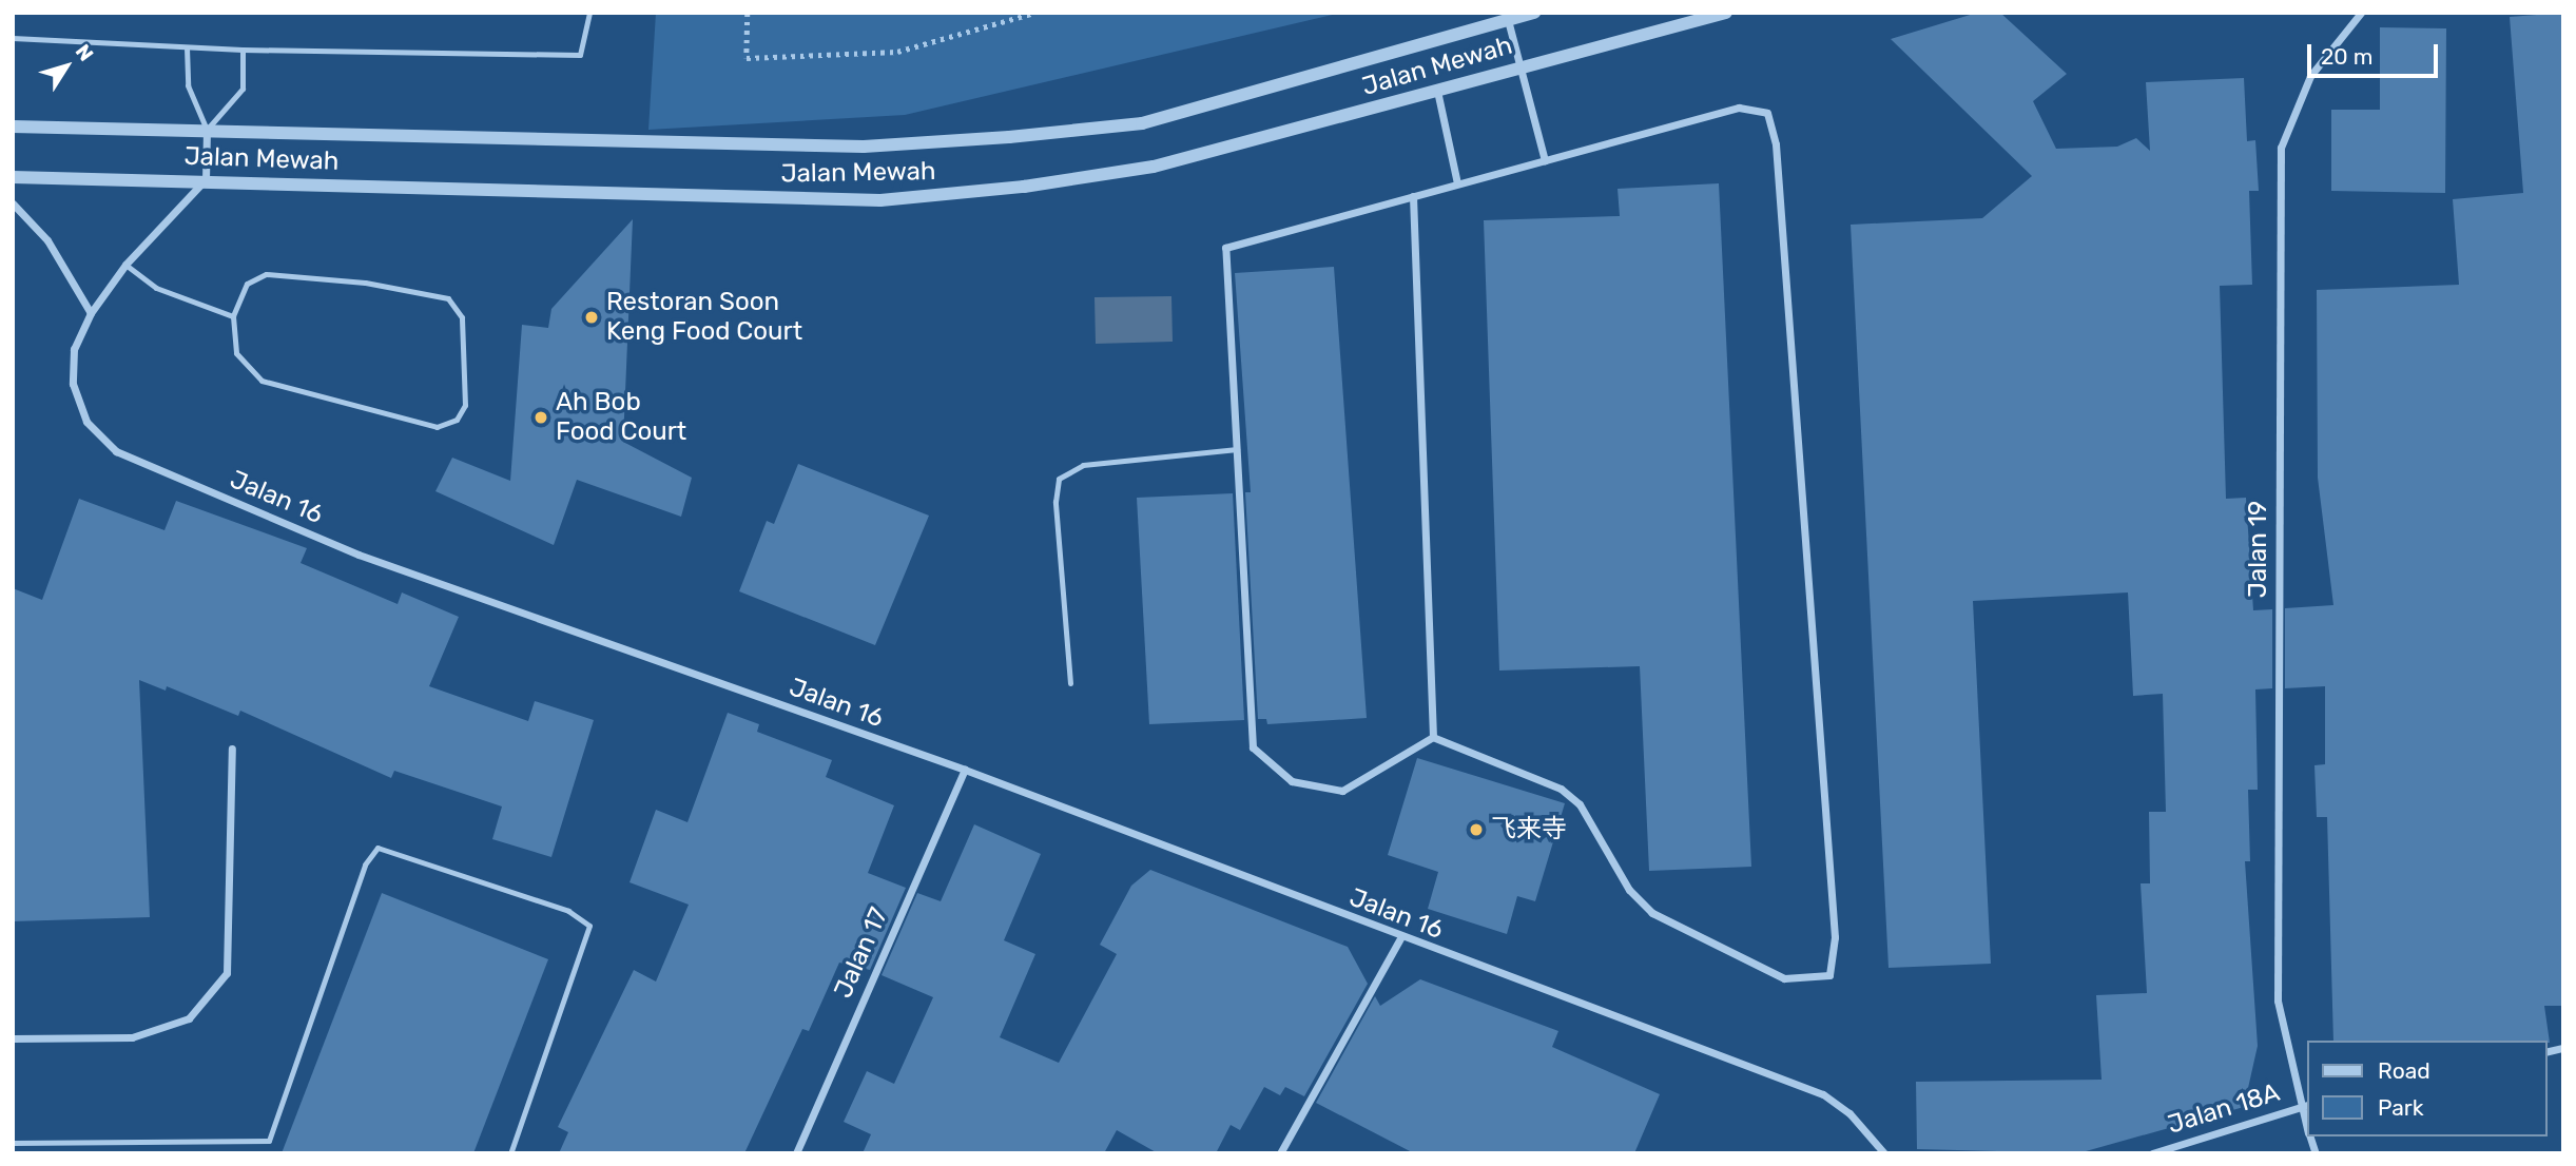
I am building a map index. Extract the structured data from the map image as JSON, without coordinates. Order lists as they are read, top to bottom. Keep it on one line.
{"streets":{"street":["Jalan Mewah","Jalan 16","Jalan 19","Jalan 17","Jalan 18A"]},"crossings":[["Jalan Mewah","Jalan 16"],["Jalan 16","Jalan 17"],["Jalan 19","Jalan 18A"]],"places":["Restoran Soon Keng Food Court","Ah Bob Food Court","飞来寺"],"legend":["Road","Park"],"scale_bar":"20 m","north":"top right"}
